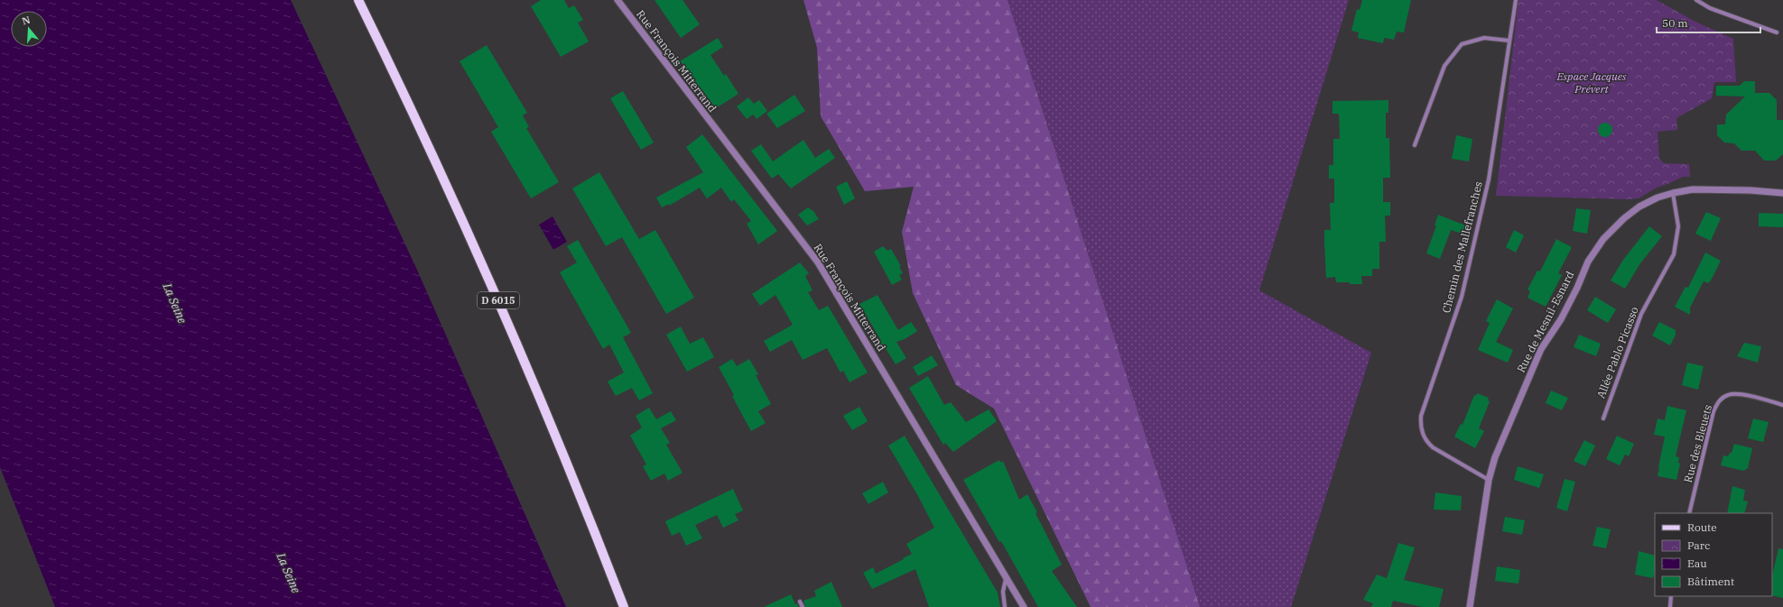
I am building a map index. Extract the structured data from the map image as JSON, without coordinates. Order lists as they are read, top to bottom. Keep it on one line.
{"streets":{"main road":["D 6015"],"street":["Rue François Mitterrand","Chemin des Mallefranches","Rue de Mesnil-Esnard","Allée Pablo Picasso","Rue des Bleuets"]},"crossings":[["Chemin des Mallefranches","Rue de Mesnil-Esnard"],["Rue de Mesnil-Esnard","Allée Pablo Picasso"]],"water":["La Seine"],"parks":["Espace Jacques Prévert"],"legend":["Route","Parc","Eau","Bâtiment"],"scale_bar":"50 m","north":"top"}
